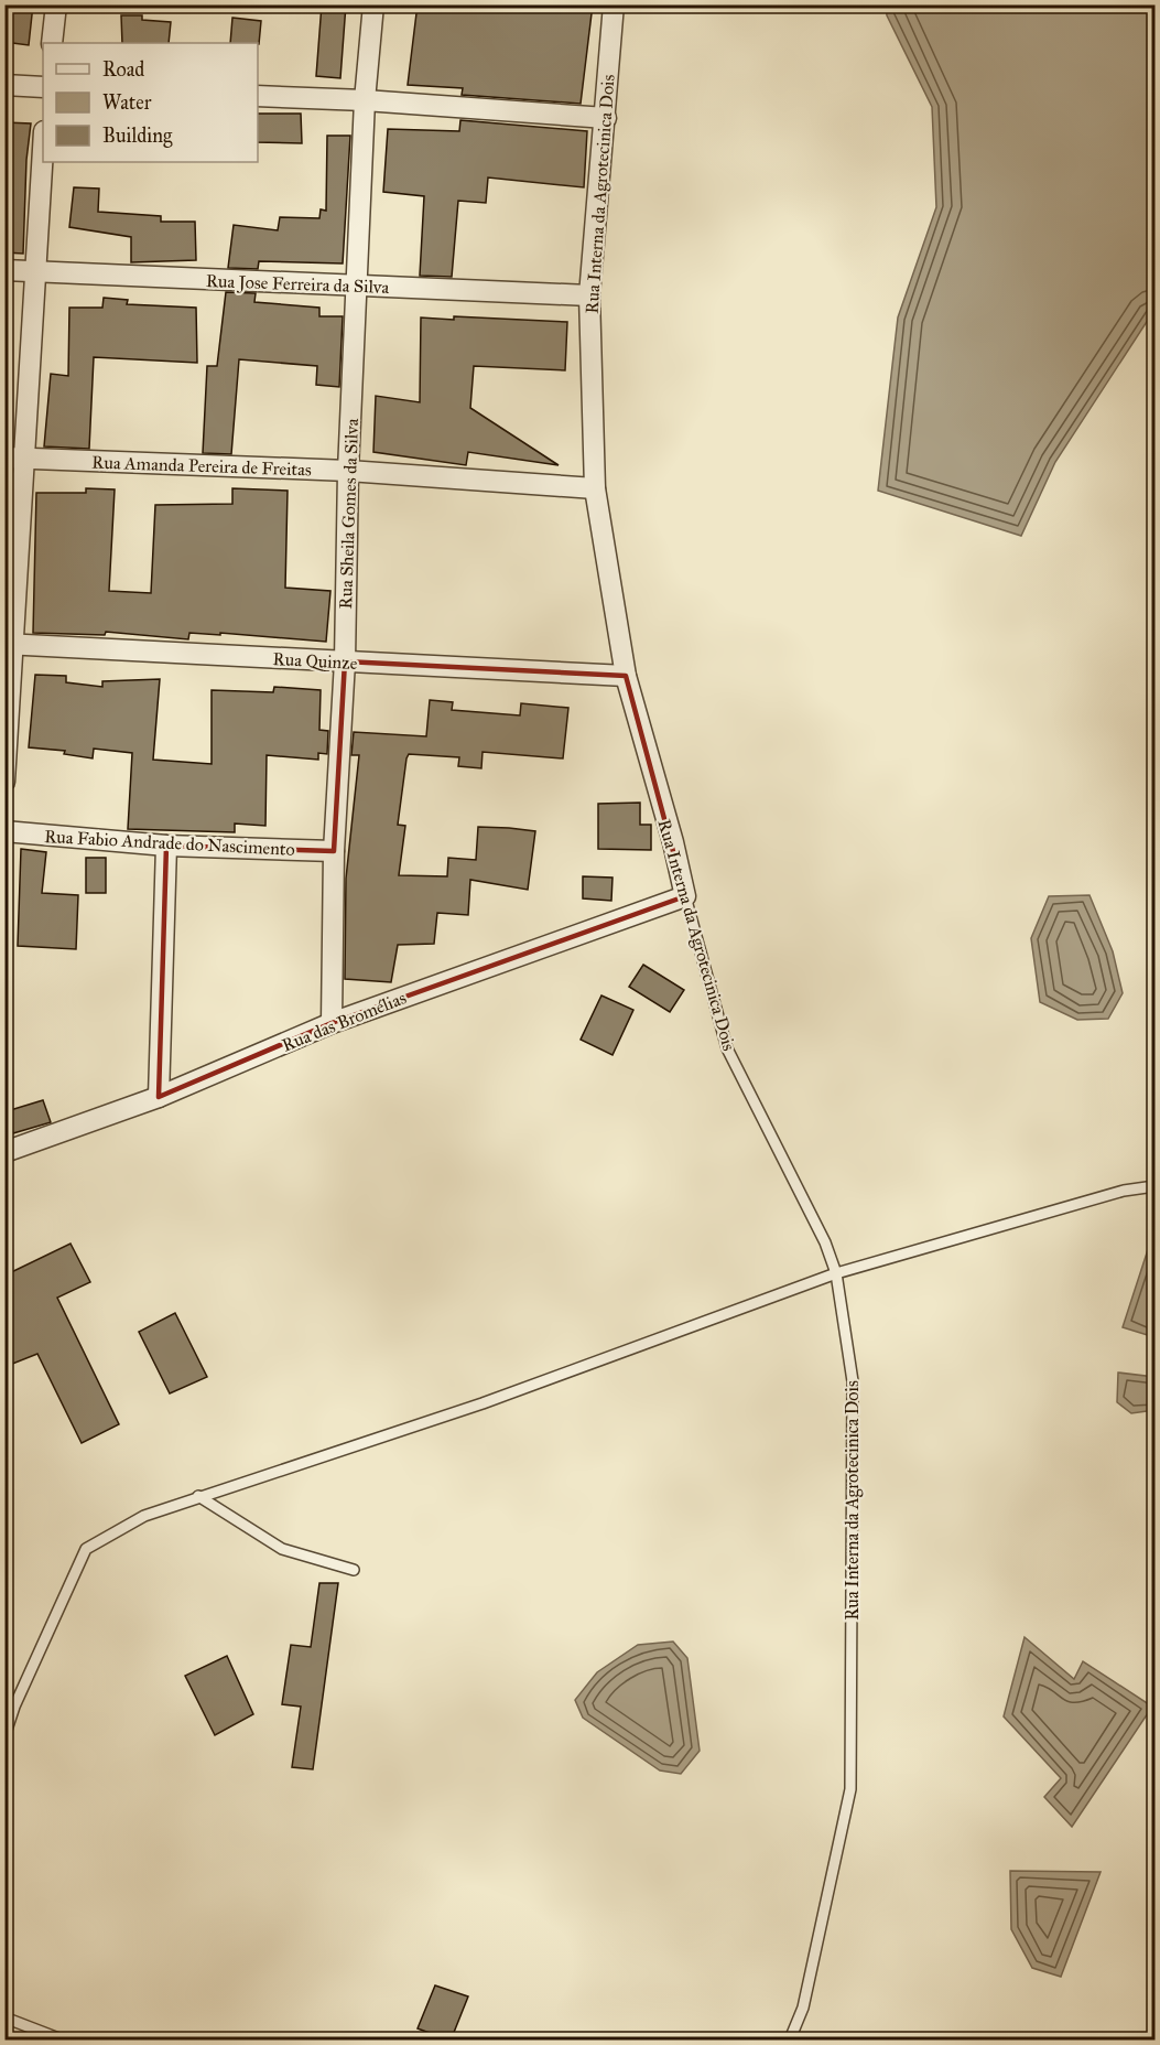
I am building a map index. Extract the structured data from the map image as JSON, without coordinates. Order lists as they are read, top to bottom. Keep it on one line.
{"streets":{"street":["Rua Interna da Agrotecinica Dois","Rua Jose Ferreira da Silva","Rua Amanda Pereira de Freitas","Rua Sheila Gomes da Silva","Rua Quinze","Rua Fabio Andrade do Nascimento","Rua das Bromélias"]},"crossings":[["Rua Interna da Agrotecinica Dois","Rua Jose Ferreira da Silva"],["Rua Interna da Agrotecinica Dois","Rua Amanda Pereira de Freitas"],["Rua Interna da Agrotecinica Dois","Rua Quinze"],["Rua Interna da Agrotecinica Dois","Rua das Bromélias"],["Rua Jose Ferreira da Silva","Rua Sheila Gomes da Silva"],["Rua Amanda Pereira de Freitas","Rua Sheila Gomes da Silva"],["Rua Sheila Gomes da Silva","Rua Quinze"],["Rua Sheila Gomes da Silva","Rua Fabio Andrade do Nascimento"],["Rua Sheila Gomes da Silva","Rua das Bromélias"]],"legend":["Road","Water","Building"]}
